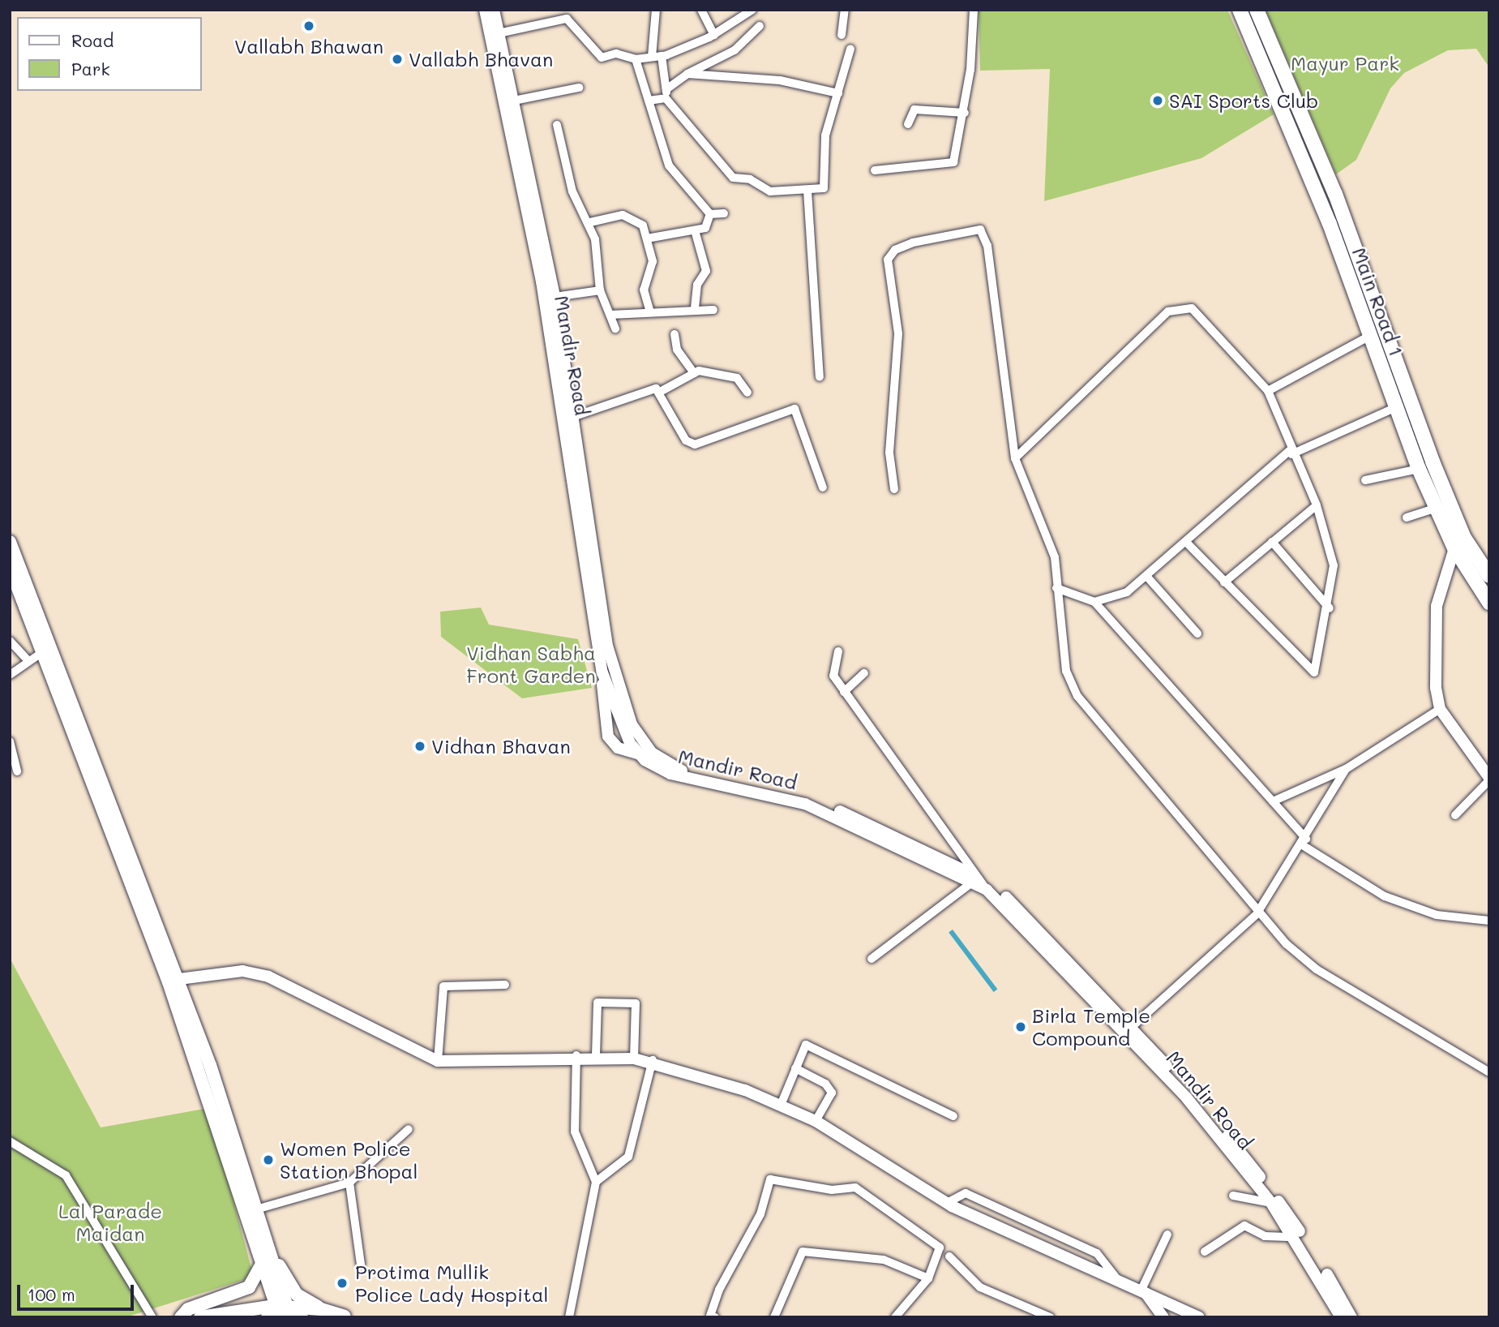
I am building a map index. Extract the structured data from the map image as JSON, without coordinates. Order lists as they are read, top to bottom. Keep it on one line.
{"streets":{"main road":["Main Road 1"],"street":["Mandir Road"]},"parks":["Mayur Park","Vidhan Sabha Front Garden","Lal Parade Maidan"],"places":["Vallabh Bhawan","Vallabh Bhavan","SAI Sports Club","Vidhan Bhavan","Birla Temple Compound","Women Police Station Bhopal","Protima Mullik Police Lady Hospital"],"legend":["Road","Park"],"scale_bar":"100 m"}
